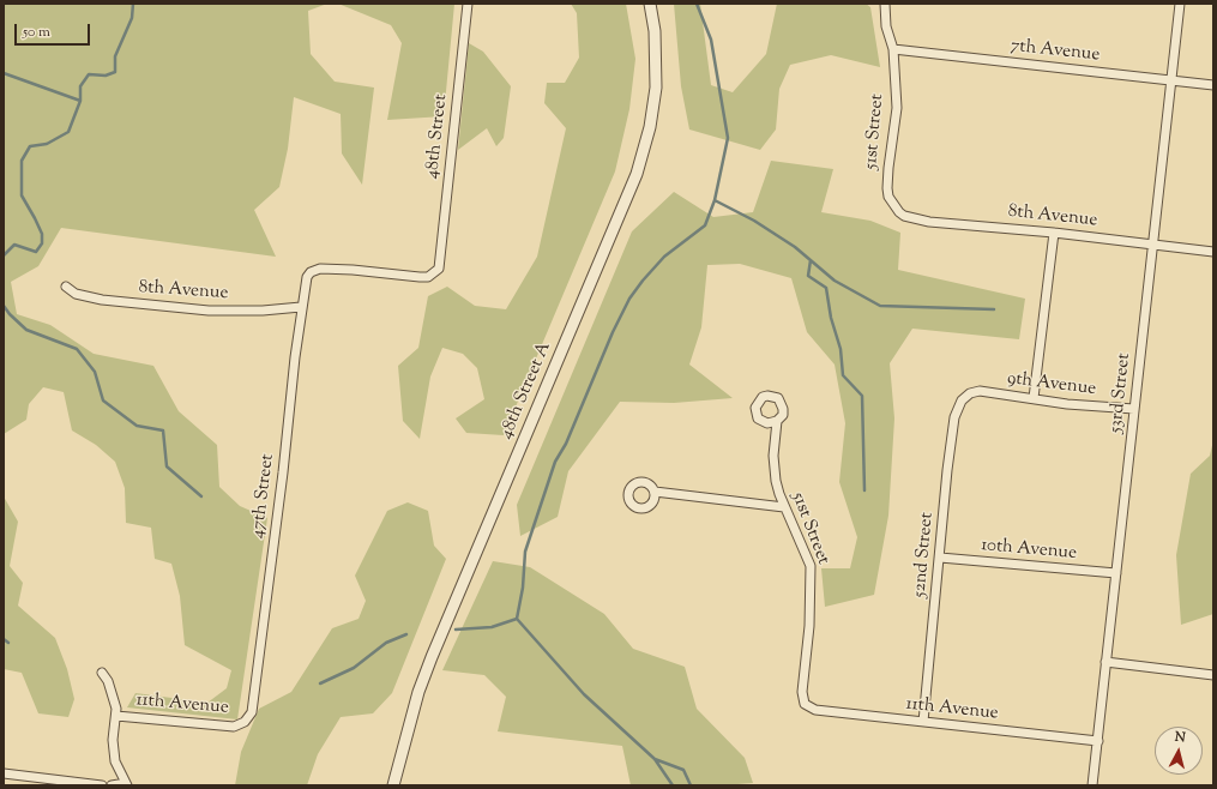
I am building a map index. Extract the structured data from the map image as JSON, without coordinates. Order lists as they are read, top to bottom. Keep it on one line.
{"streets":{"street":["7th Avenue","51st Street","48th Street","8th Avenue","9th Avenue","48th Street A","53rd Street","47th Street","10th Avenue","52nd Street","11th Avenue"]},"crossings":[["7th Avenue","51st Street"],["7th Avenue","53rd Street"],["51st Street","8th Avenue"],["51st Street","11th Avenue"],["48th Street","47th Street"],["8th Avenue","53rd Street"],["8th Avenue","47th Street"],["9th Avenue","53rd Street"],["9th Avenue","52nd Street"],["53rd Street","10th Avenue"],["53rd Street","11th Avenue"],["47th Street","11th Avenue"],["10th Avenue","52nd Street"],["52nd Street","11th Avenue"]],"scale_bar":"50 m","north":"top"}
